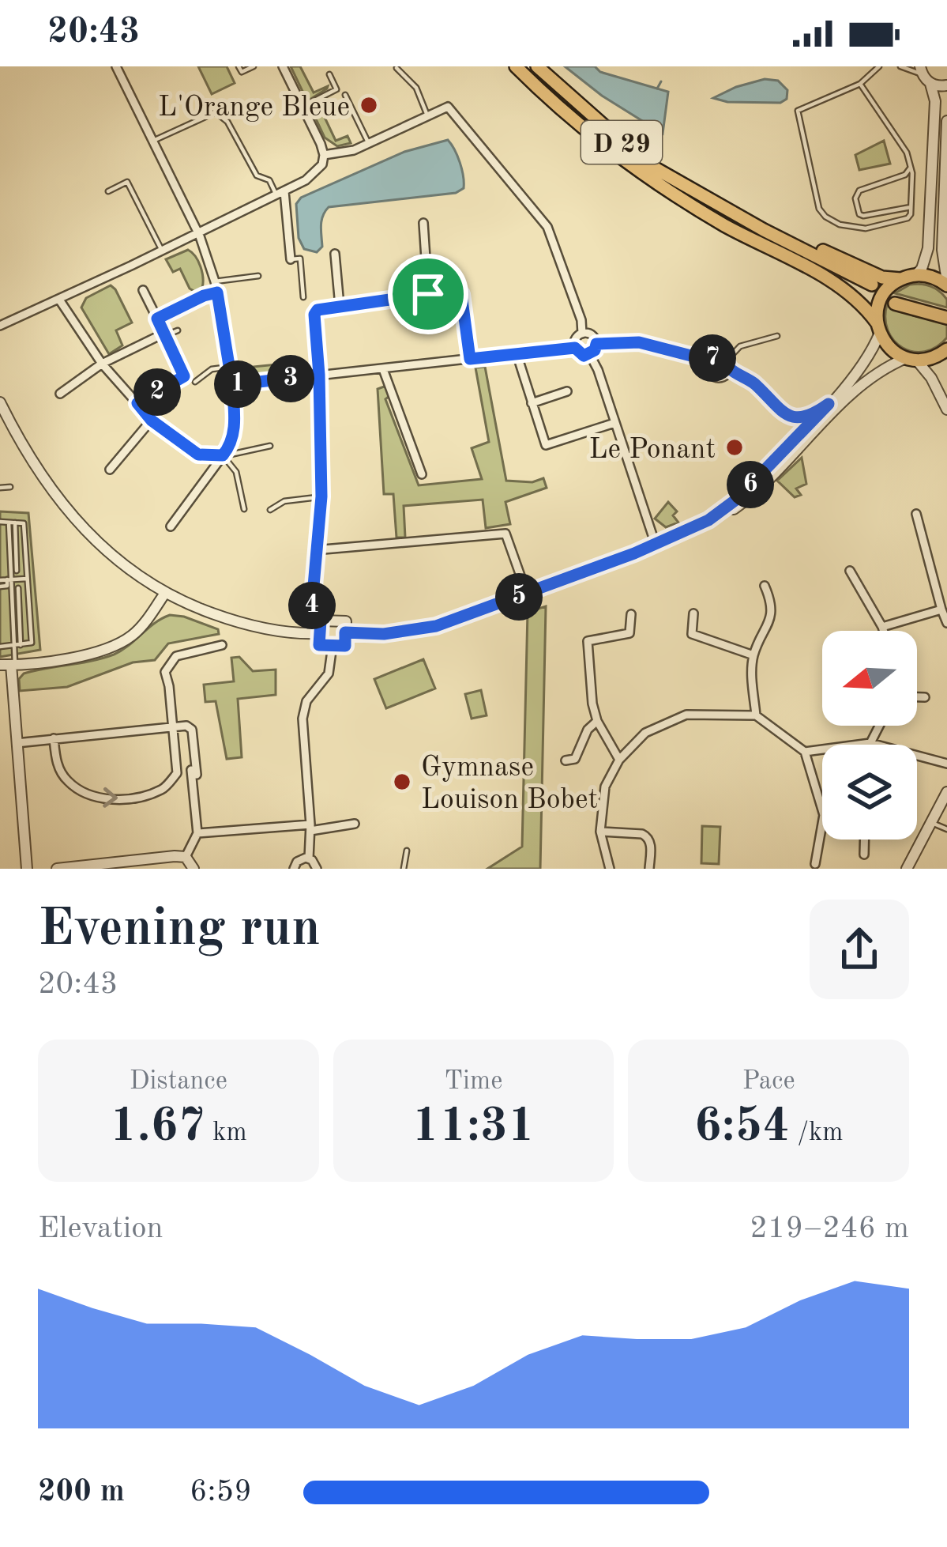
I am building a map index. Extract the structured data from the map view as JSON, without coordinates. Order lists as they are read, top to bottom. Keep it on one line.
{"streets":{"main road":["D 29"]},"places":["L'Orange Bleue","Le Ponant","Gymnase Louison Bobet"],"north":"left","page":{"status":"20:43","pins":["7","3","1","2","6","5","4"],"heading":["Evening run","20:43"],"stats":[["Distance","1.67 km"],["Time","11:31"],["Pace","6:54 /km"]],"chart":["Elevation","219–246 m"],"list":[{"name":"200 m","note":"6:59"}]}}
